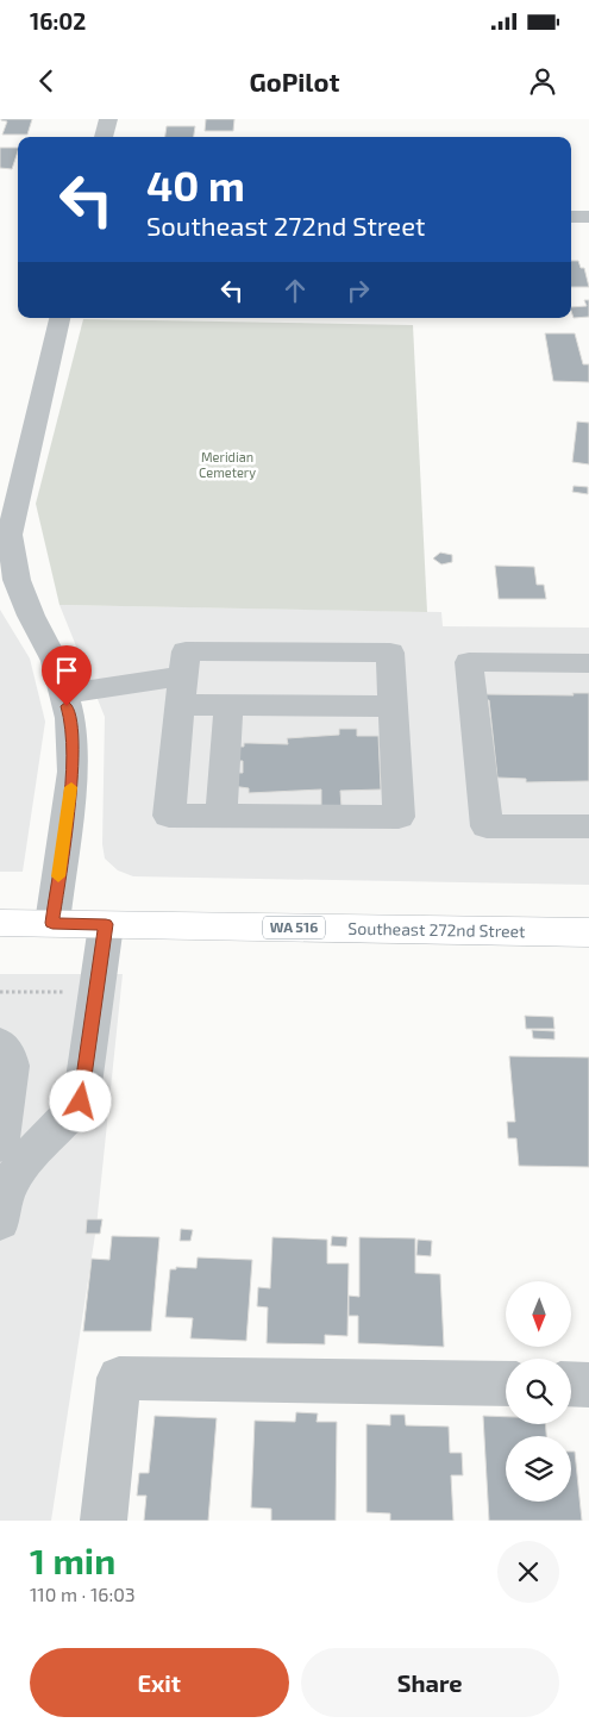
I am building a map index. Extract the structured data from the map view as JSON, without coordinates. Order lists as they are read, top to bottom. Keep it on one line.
{"streets":{"main road":["WA 516","Southeast 272nd Street"]},"parks":["Meridian Cemetery"],"north":"bottom","page":{"status":"16:02","header":"GoPilot","turn":["40 m","Southeast 272nd Street"],"heading":["1 min","110 m · 16:03"],"buttons":["Exit","Share"]}}
